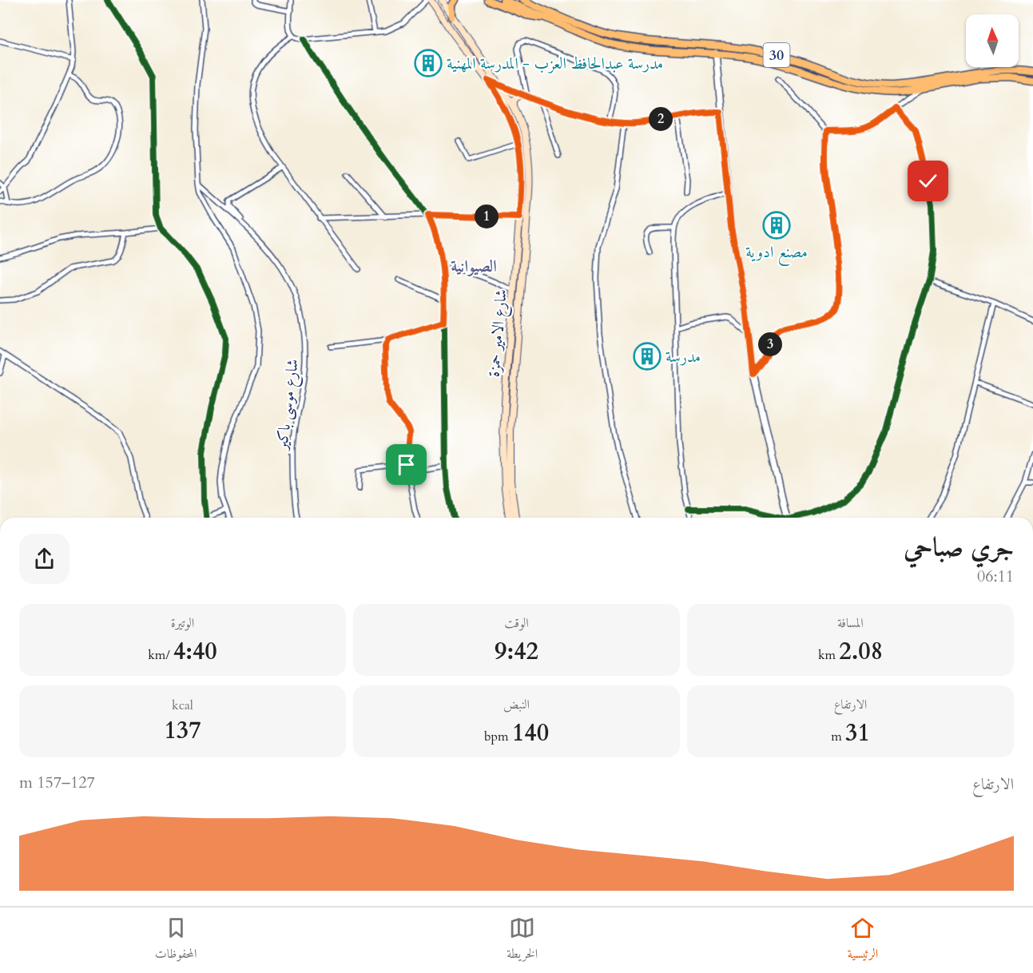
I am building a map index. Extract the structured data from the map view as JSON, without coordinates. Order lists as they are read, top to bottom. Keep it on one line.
{"streets":{"main road":["30","شارع الامير حمزة"],"street":["شارع موسى باكير"]},"districts":["الصيوانية"],"places":{"building":["مدرسة عبدالحافظ العزب - المدرسة المهنية","مصنع ادوية","مدرسة"]},"north":"top","page":{"pins":["2","1","3"],"heading":["جري صباحي","06:11"],"stats":[["المسافة","2.08 km"],["الوقت","9:42"],["الوتيرة","4:40 /km"],["الارتفاع","31 m"],["النبض","140 bpm"],["kcal","137"]],"chart":["الارتفاع","127–157 m"],"tabs":["الرئيسية","الخريطة","المحفوظات"]}}
